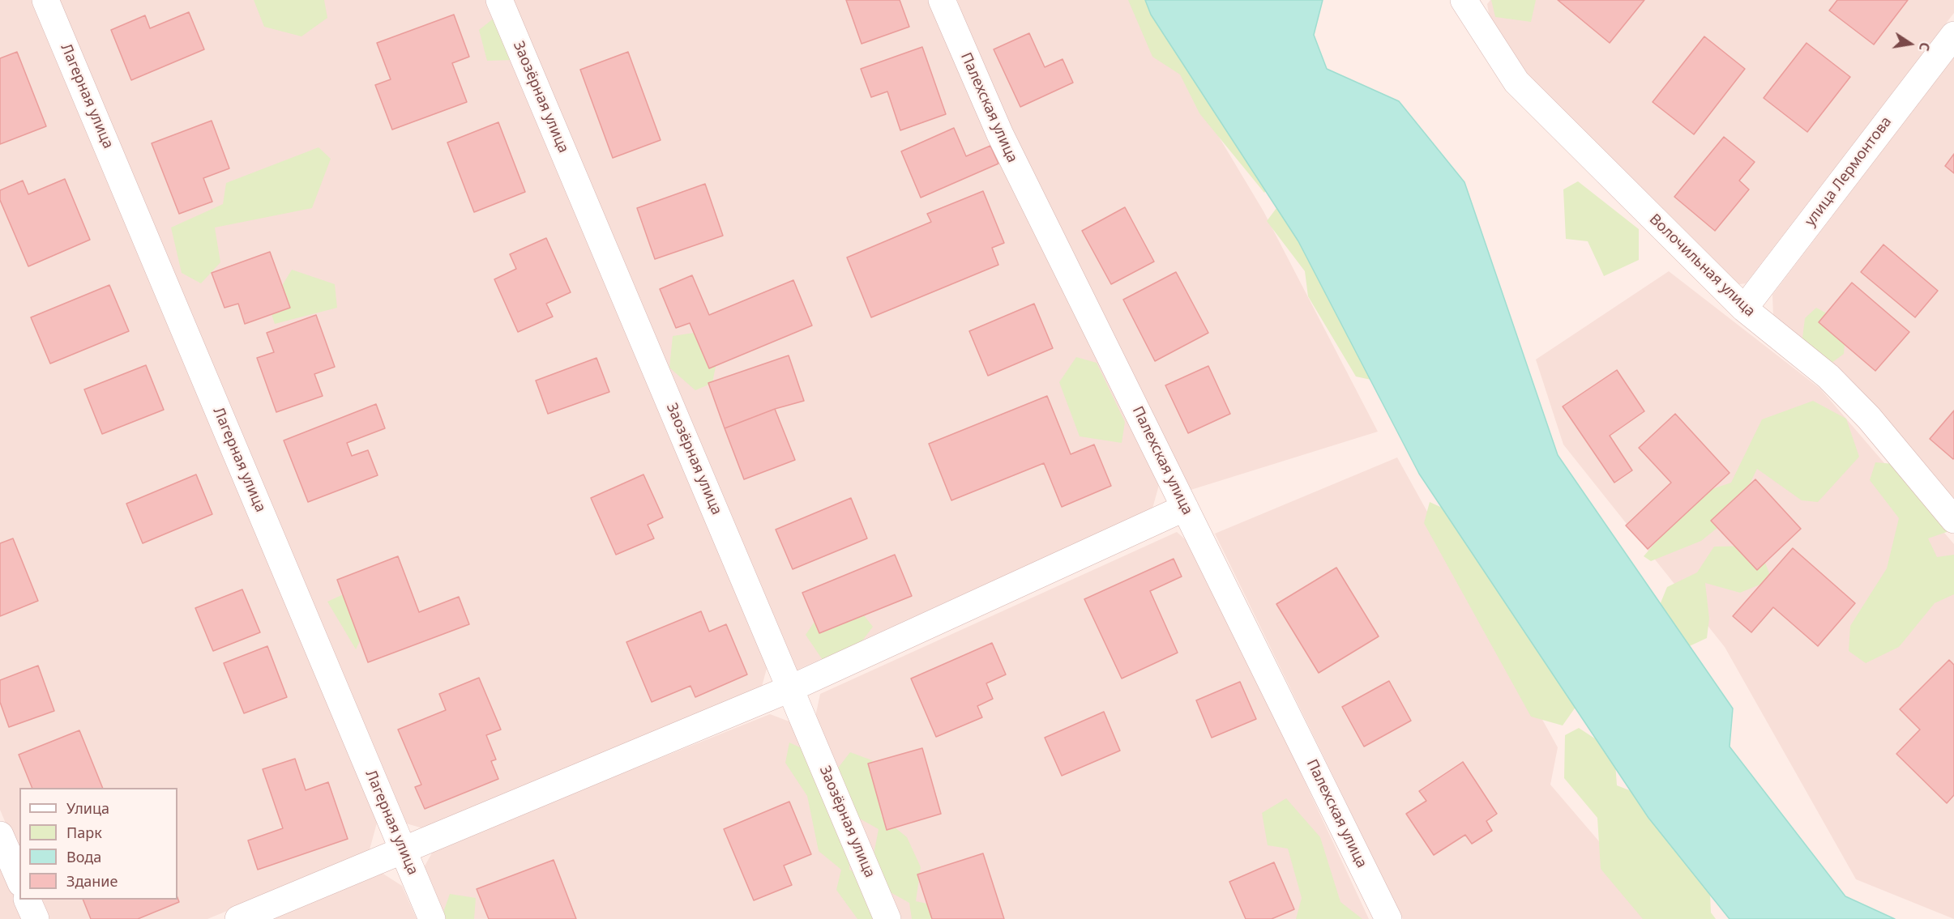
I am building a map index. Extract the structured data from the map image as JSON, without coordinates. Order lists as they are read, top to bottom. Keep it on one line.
{"streets":{"street":["Лагерная улица","Заозёрная улица","Палехская улица","улица Лермонтова","Волочильная улица"]},"crossings":[["улица Лермонтова","Волочильная улица"]],"legend":["Улица","Парк","Вода","Здание"],"north":"right"}
